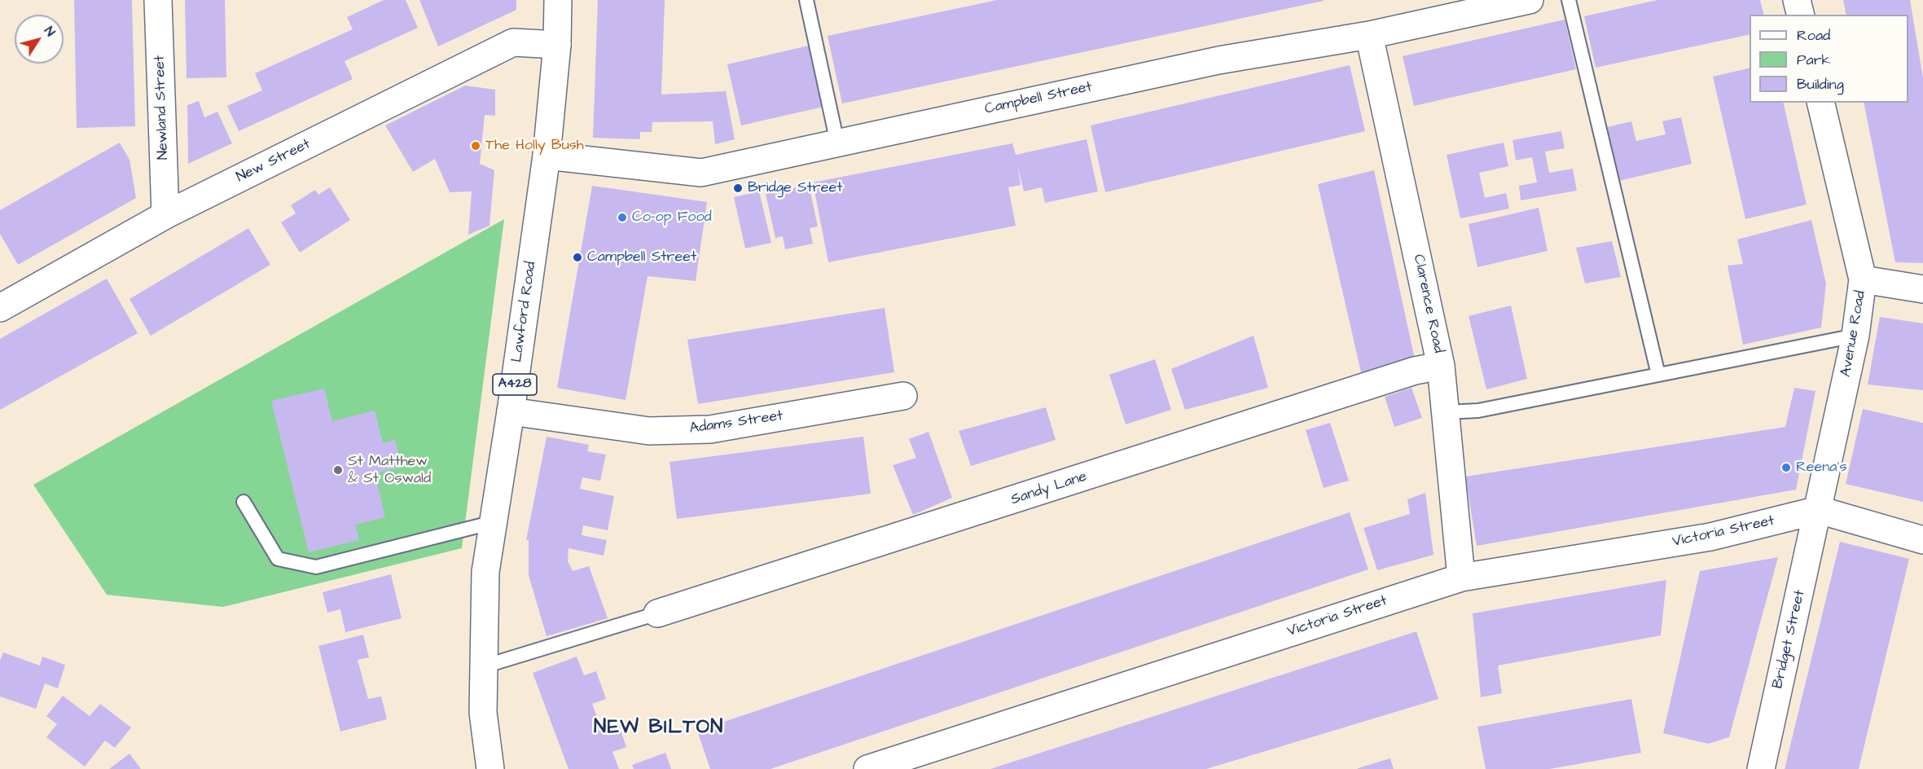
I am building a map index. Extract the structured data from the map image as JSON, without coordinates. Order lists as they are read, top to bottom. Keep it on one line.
{"streets":{"street":["Campbell Street","Newland Street","New Street","Clarence Road","Lawford Road","Avenue Road","A428","Adams Street","Sandy Lane","Victoria Street","Bridget Street"]},"crossings":[["Campbell Street","Clarence Road"],["Campbell Street","Lawford Road"],["Newland Street","New Street"],["New Street","Lawford Road"],["Clarence Road","Sandy Lane"],["Clarence Road","Victoria Street"],["Lawford Road","Adams Street"],["Avenue Road","Victoria Street"],["Avenue Road","Bridget Street"],["Victoria Street","Bridget Street"]],"districts":["NEW BILTON"],"places":["The Holly Bush","Bridge Street","Co-op Food","Campbell Street","Reena's","St Matthew & St Oswald"],"legend":["Road","Park","Building"],"north":"top right"}
